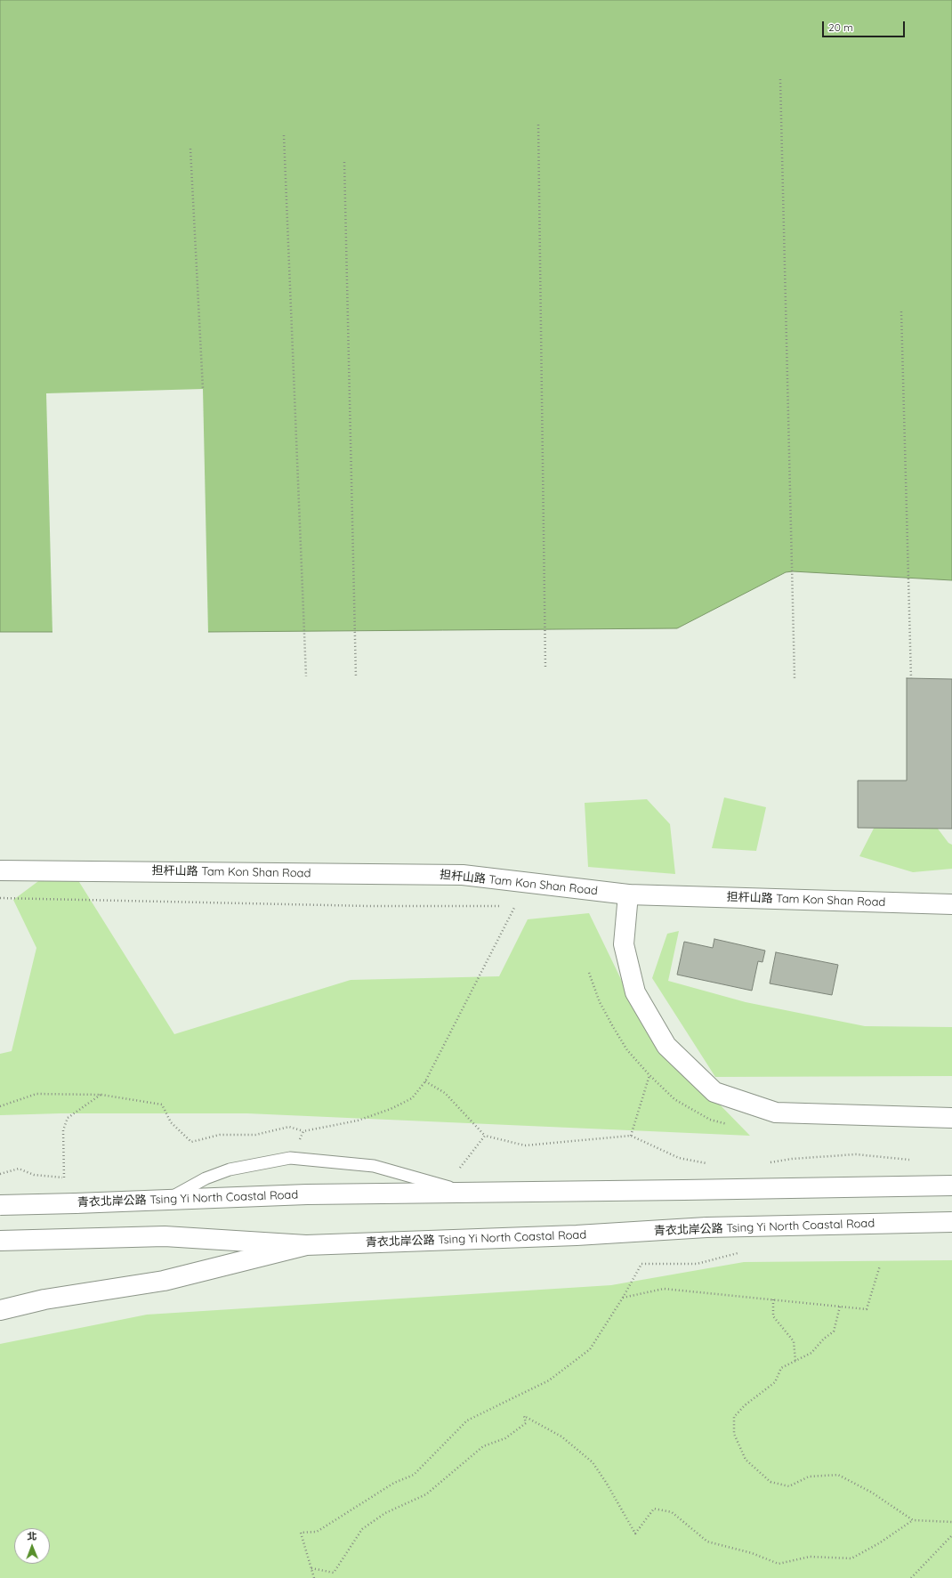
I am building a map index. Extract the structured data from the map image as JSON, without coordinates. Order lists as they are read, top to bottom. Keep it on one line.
{"streets":{"main road":["担杆山路 Tam Kon Shan Road","青衣北岸公路 Tsing Yi North Coastal Road"]},"scale_bar":"20 m","north":"top"}
